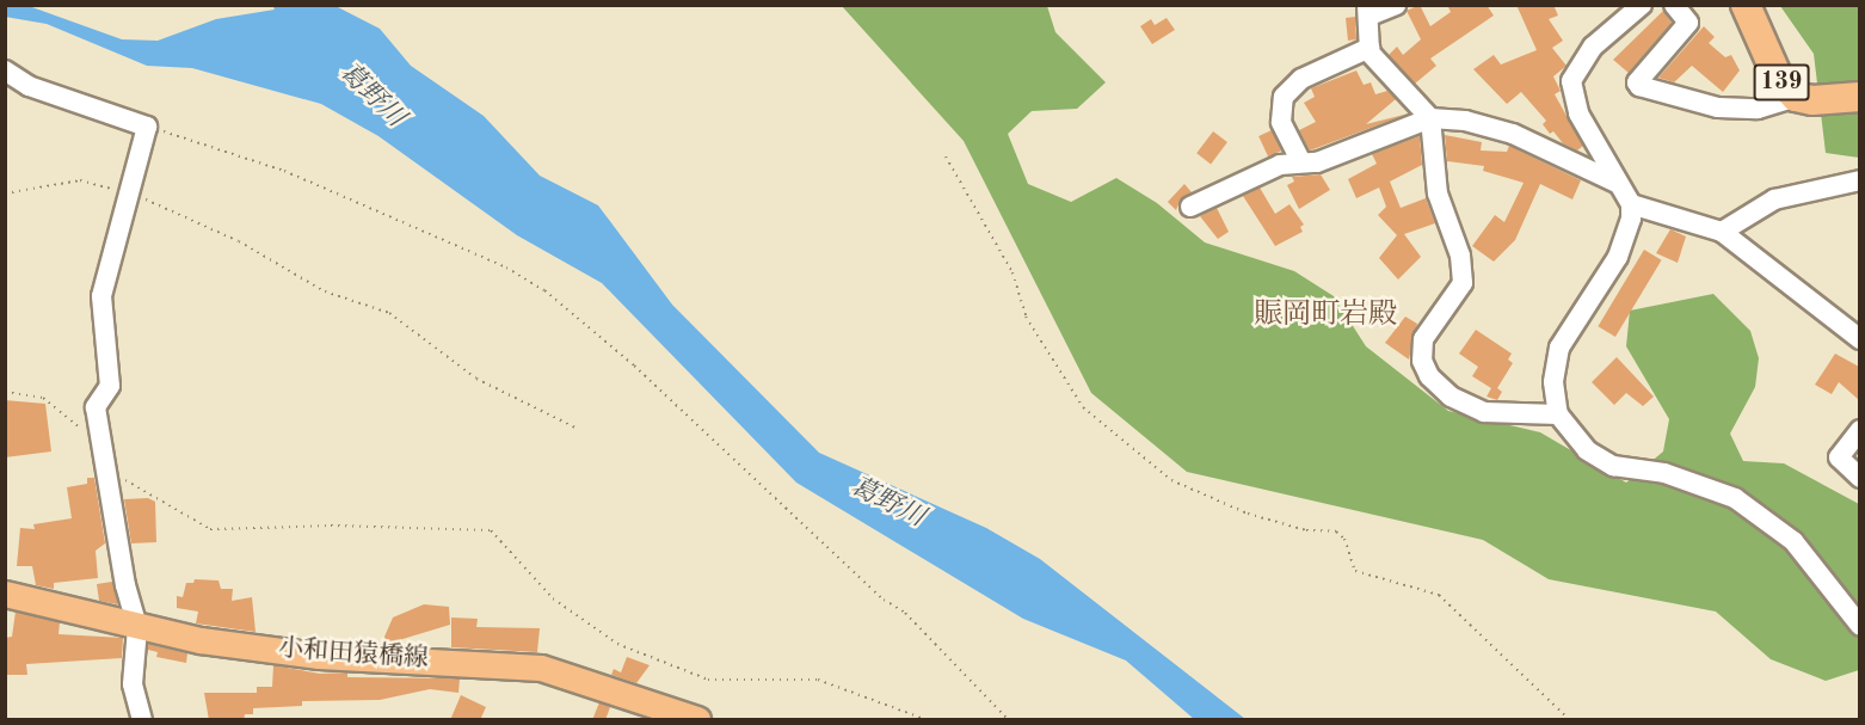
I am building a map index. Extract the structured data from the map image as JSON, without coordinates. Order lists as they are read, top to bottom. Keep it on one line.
{"streets":{"highway":["139"],"main road":["小和田猿橋線"]},"districts":["賑岡町岩殿"],"water":["葛野川"]}
